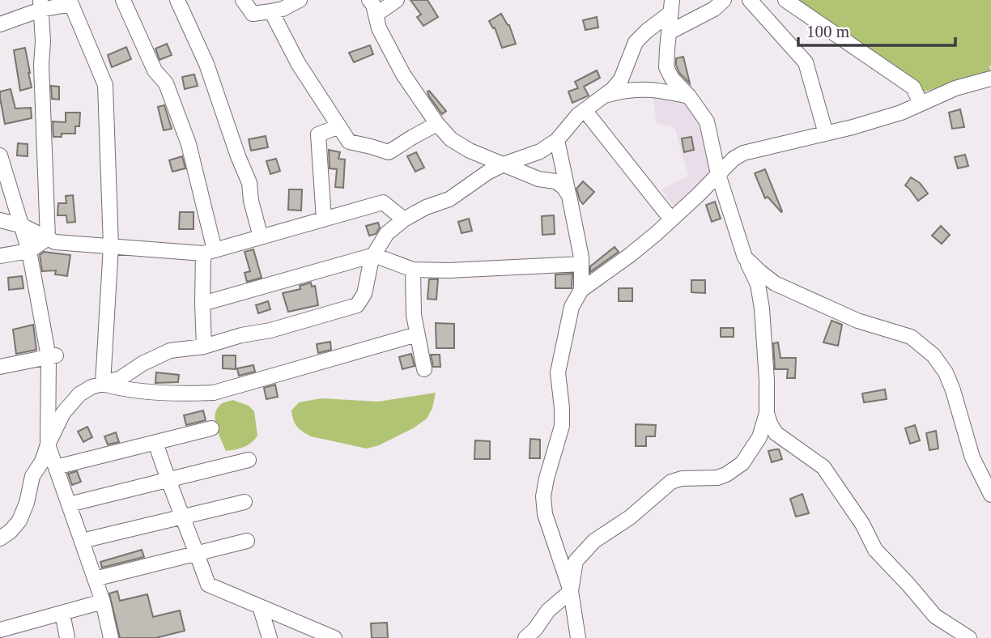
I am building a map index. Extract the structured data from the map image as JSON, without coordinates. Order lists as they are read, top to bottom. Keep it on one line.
{"scale_bar":"100 m"}
